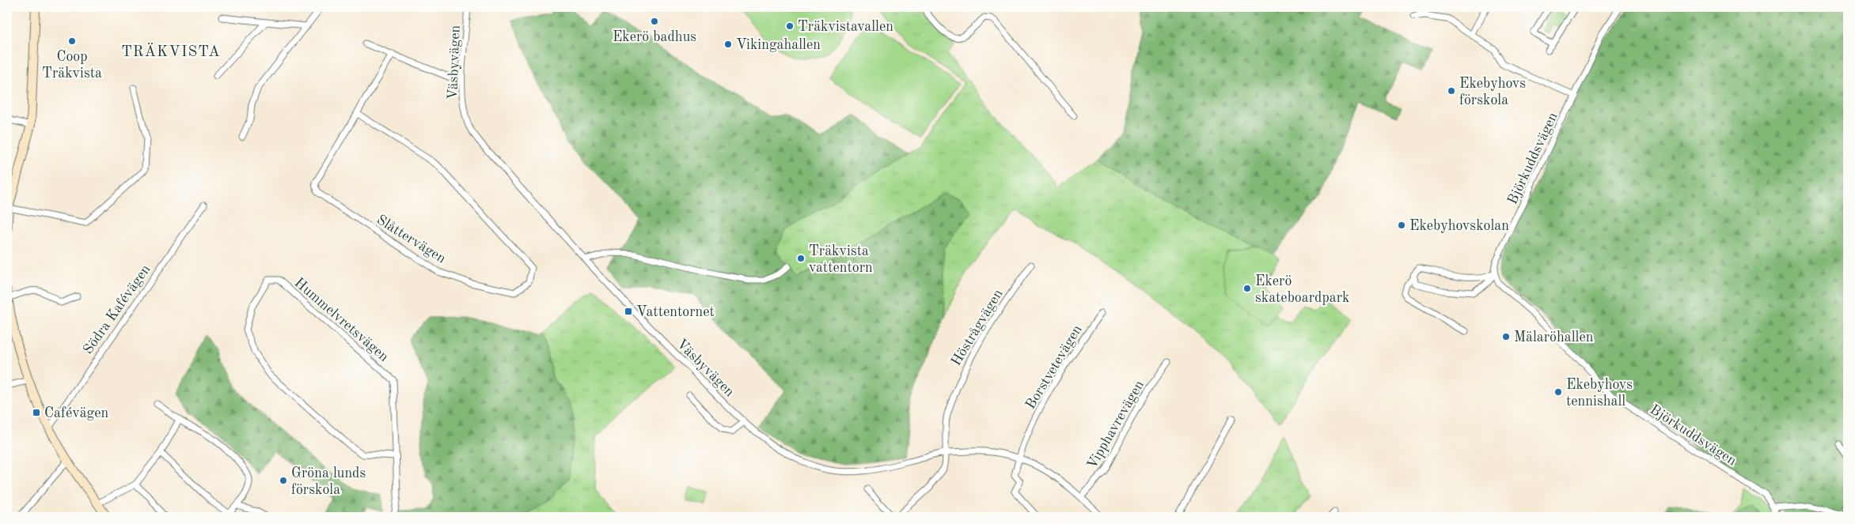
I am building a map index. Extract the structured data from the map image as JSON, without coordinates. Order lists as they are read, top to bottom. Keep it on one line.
{"streets":{"street":["Väsbyvägen","Björkuddsvägen","Slåttervägen","Södra Kafévägen","Hummelvretsvägen","Höstrågvägen","Borstvetevägen","Vipphavrevägen"]},"crossings":[["Väsbyvägen","Höstrågvägen"],["Väsbyvägen","Borstvetevägen"],["Väsbyvägen","Vipphavrevägen"]],"districts":["TRÄKVISTA"],"places":{"other":["Ekerö badhus","Träkvistavallen","Coop Träkvista","Vikingahallen","Ekebyhovs förskola","Ekebyhovskolan","Träkvista vattentorn","Ekerö skateboardpark","Mälaröhallen","Ekebyhovs tennishall","Gröna lunds förskola"],"transit":["Vattentornet","Cafévägen"]}}
